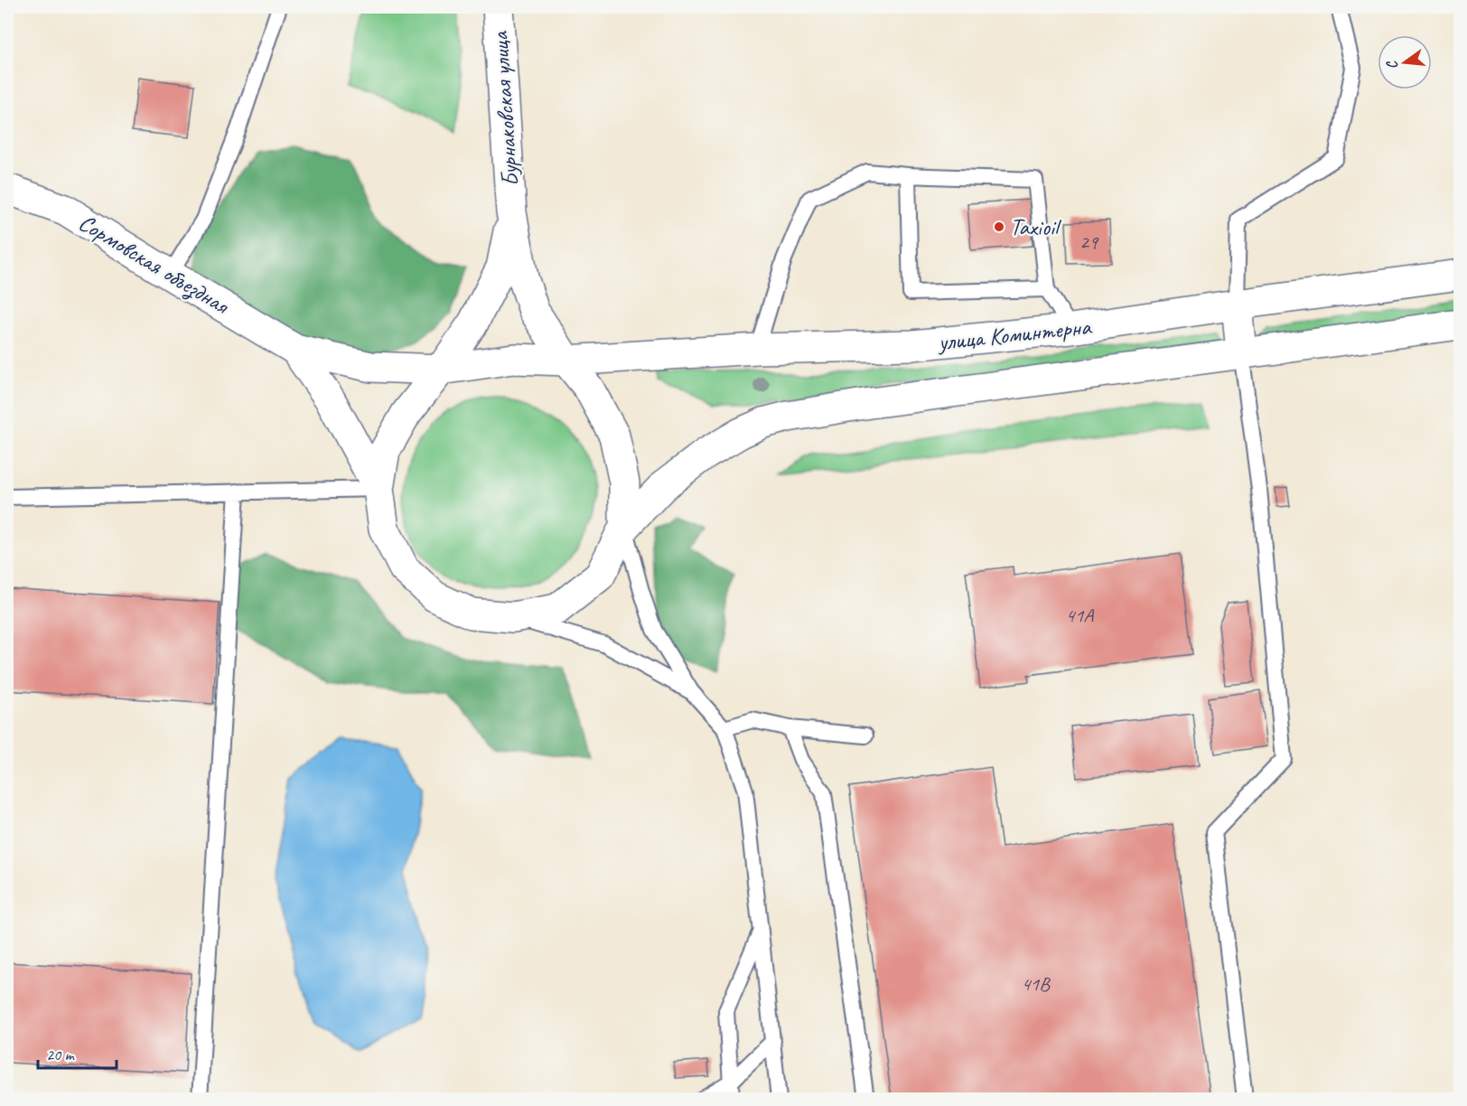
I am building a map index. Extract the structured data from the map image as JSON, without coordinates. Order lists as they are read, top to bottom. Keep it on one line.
{"streets":{"main road":["Бурнаковская улица","Сормовская объездная","улица Коминтерна"]},"crossings":[["Сормовская объездная","улица Коминтерна"]],"places":["Taxioil"],"house_numbers":["29","41А","41В"],"scale_bar":"20 m","north":"left"}
